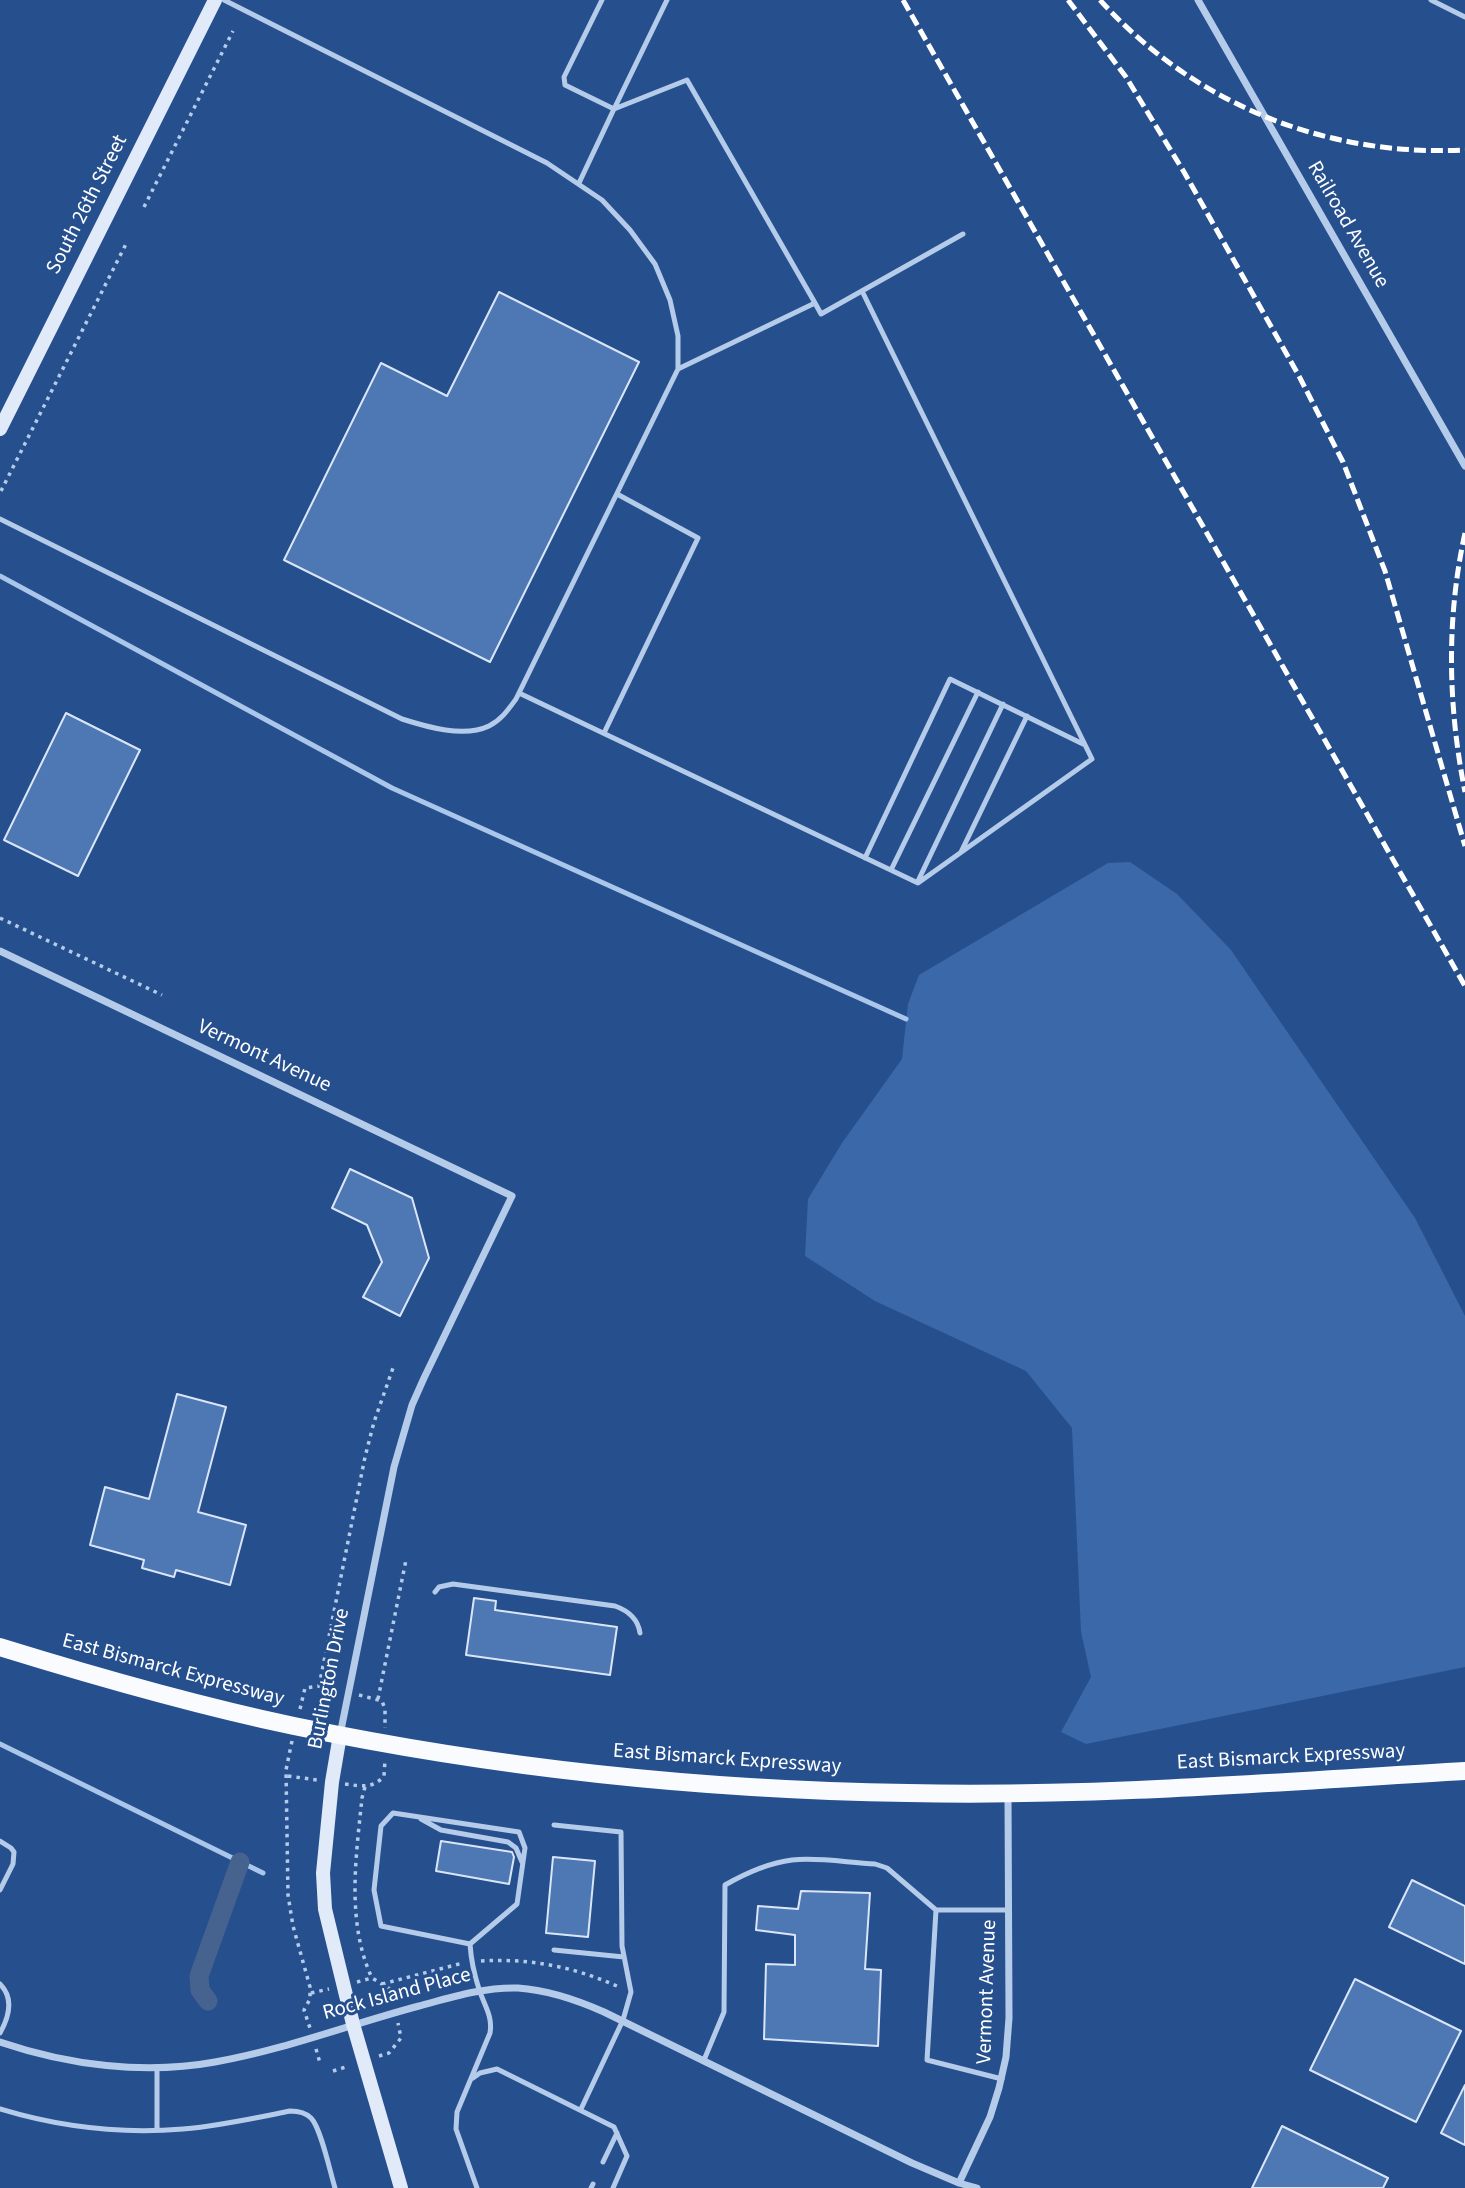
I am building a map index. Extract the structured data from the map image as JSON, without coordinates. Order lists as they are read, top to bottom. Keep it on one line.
{"streets":{"main road":["East Bismarck Expressway"],"street":["South 26th Street","Railroad Avenue","Vermont Avenue","Burlington Drive","Rock Island Place"]},"crossings":[["Vermont Avenue","East Bismarck Expressway"],["Vermont Avenue","Burlington Drive"],["Vermont Avenue","Rock Island Place"],["East Bismarck Expressway","Burlington Drive"],["Burlington Drive","Rock Island Place"]]}
